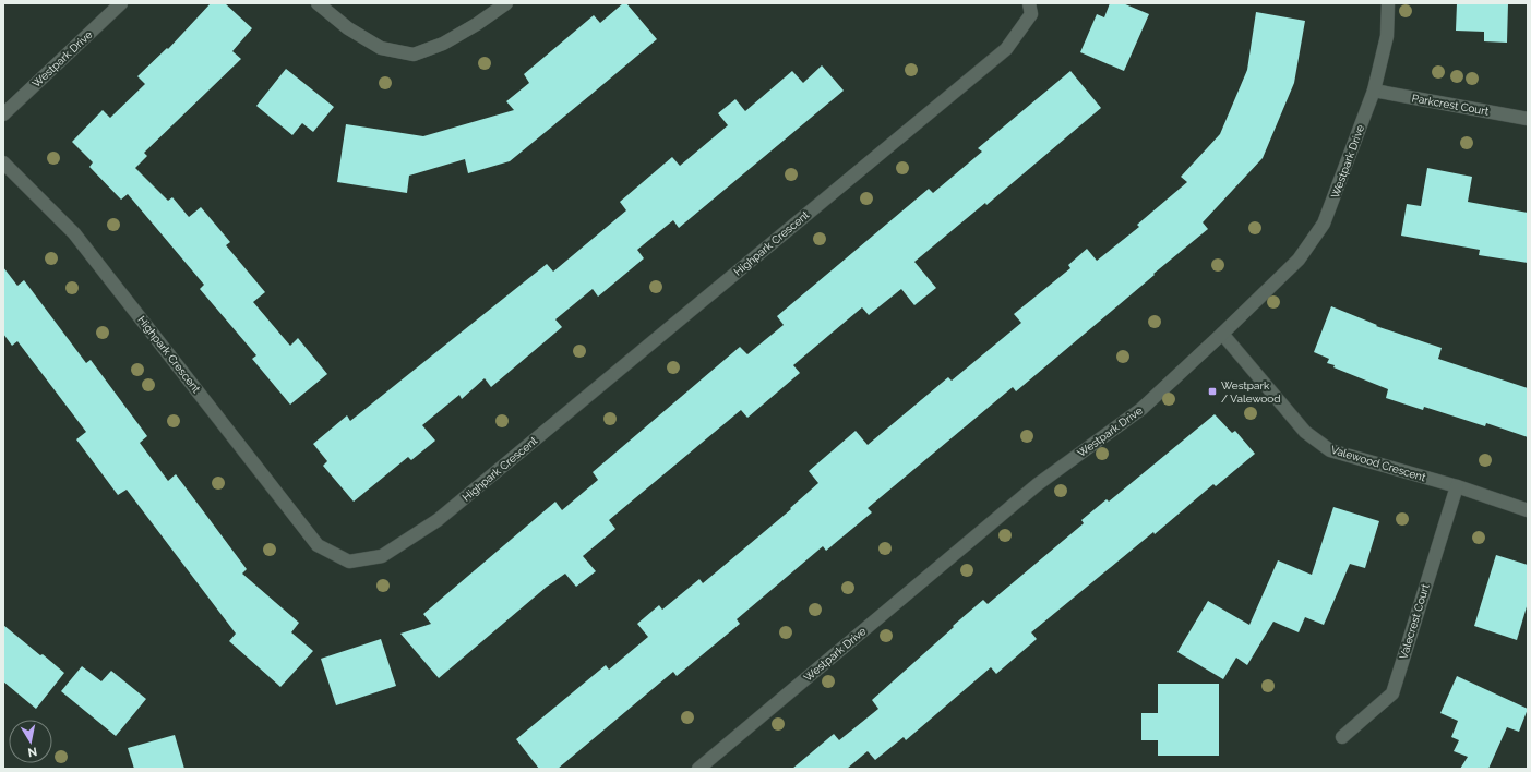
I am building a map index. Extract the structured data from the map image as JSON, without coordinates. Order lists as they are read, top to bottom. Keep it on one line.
{"streets":{"street":["Westpark Drive","Parkcrest Court","Highpark Crescent","Valewood Crescent","Valecrest Court"]},"crossings":[["Westpark Drive","Parkcrest Court"],["Westpark Drive","Valewood Crescent"],["Valewood Crescent","Valecrest Court"]],"places":{"transit":["Westpark / Valewood"]},"north":"bottom"}
